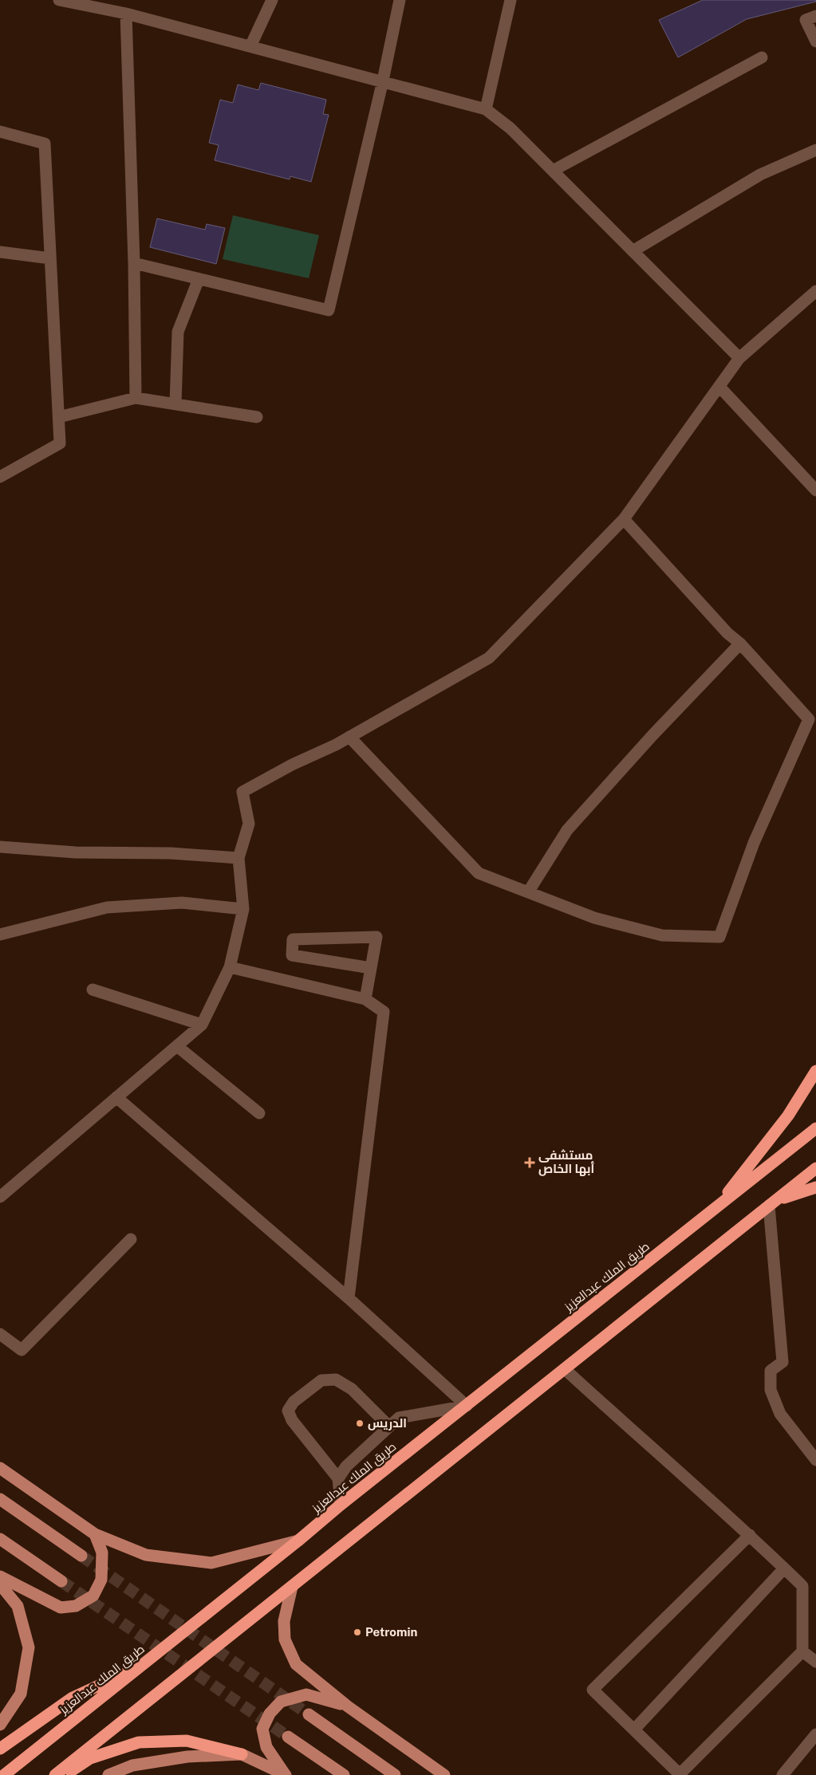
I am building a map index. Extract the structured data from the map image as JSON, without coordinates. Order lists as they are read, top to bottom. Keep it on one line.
{"streets":{"highway":["طريق الملك عبدالعزيز"]},"places":{"health":["مستشفى أبها الخاص"],"other":["الدريس","Petromin"]}}
